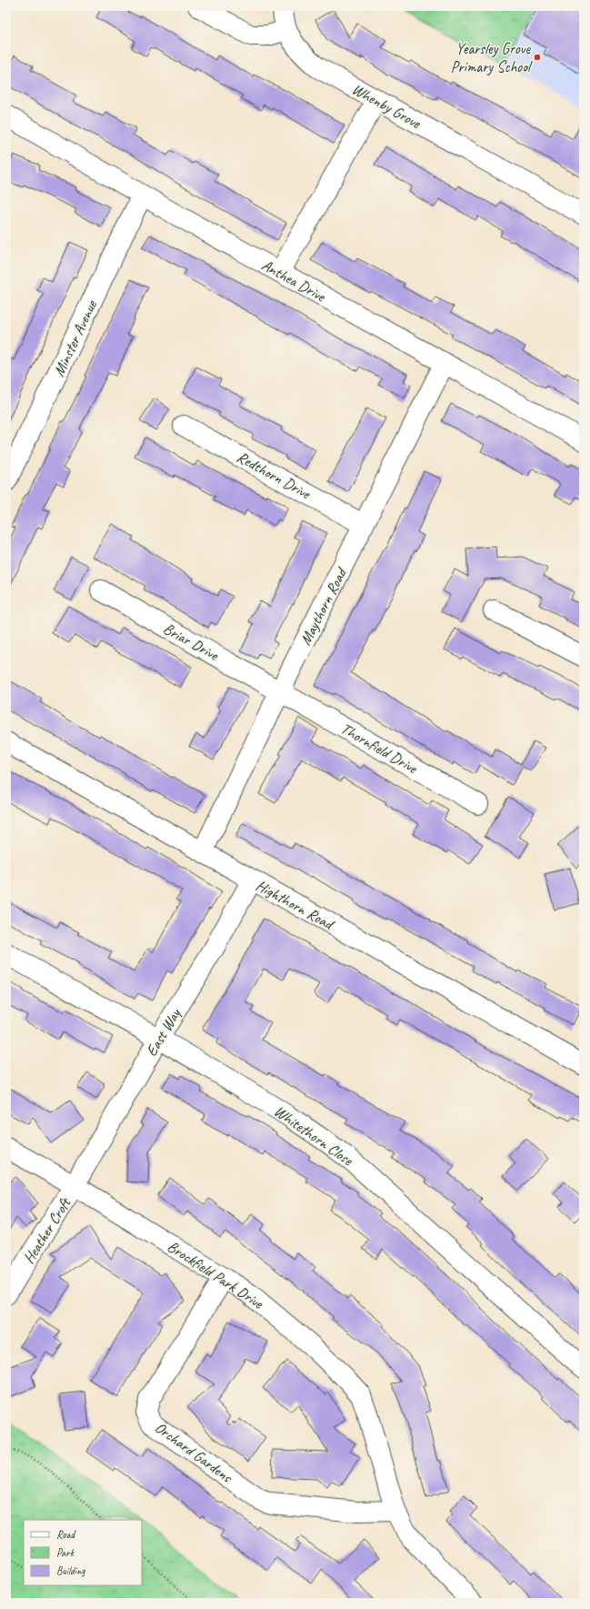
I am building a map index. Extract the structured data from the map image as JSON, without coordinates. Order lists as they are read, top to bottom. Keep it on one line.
{"streets":{"street":["Whenby Grove","Anthea Drive","Minster Avenue","Redthorn Drive","Maythorn Road","Briar Drive","Thornfield Drive","Highthorn Road","East Way","Whitethorn Close","Heather Croft","Brockfield Park Drive","Orchard Gardens"]},"crossings":[["Anthea Drive","Minster Avenue"],["Anthea Drive","Maythorn Road"],["Redthorn Drive","Maythorn Road"],["Maythorn Road","Briar Drive"],["Maythorn Road","Thornfield Drive"],["Maythorn Road","Highthorn Road"],["Briar Drive","Thornfield Drive"],["Highthorn Road","East Way"],["East Way","Whitethorn Close"],["East Way","Heather Croft"],["East Way","Brockfield Park Drive"],["Heather Croft","Brockfield Park Drive"],["Brockfield Park Drive","Orchard Gardens"]],"places":["Yearsley Grove Primary School"],"legend":["Road","Park","Building"]}
